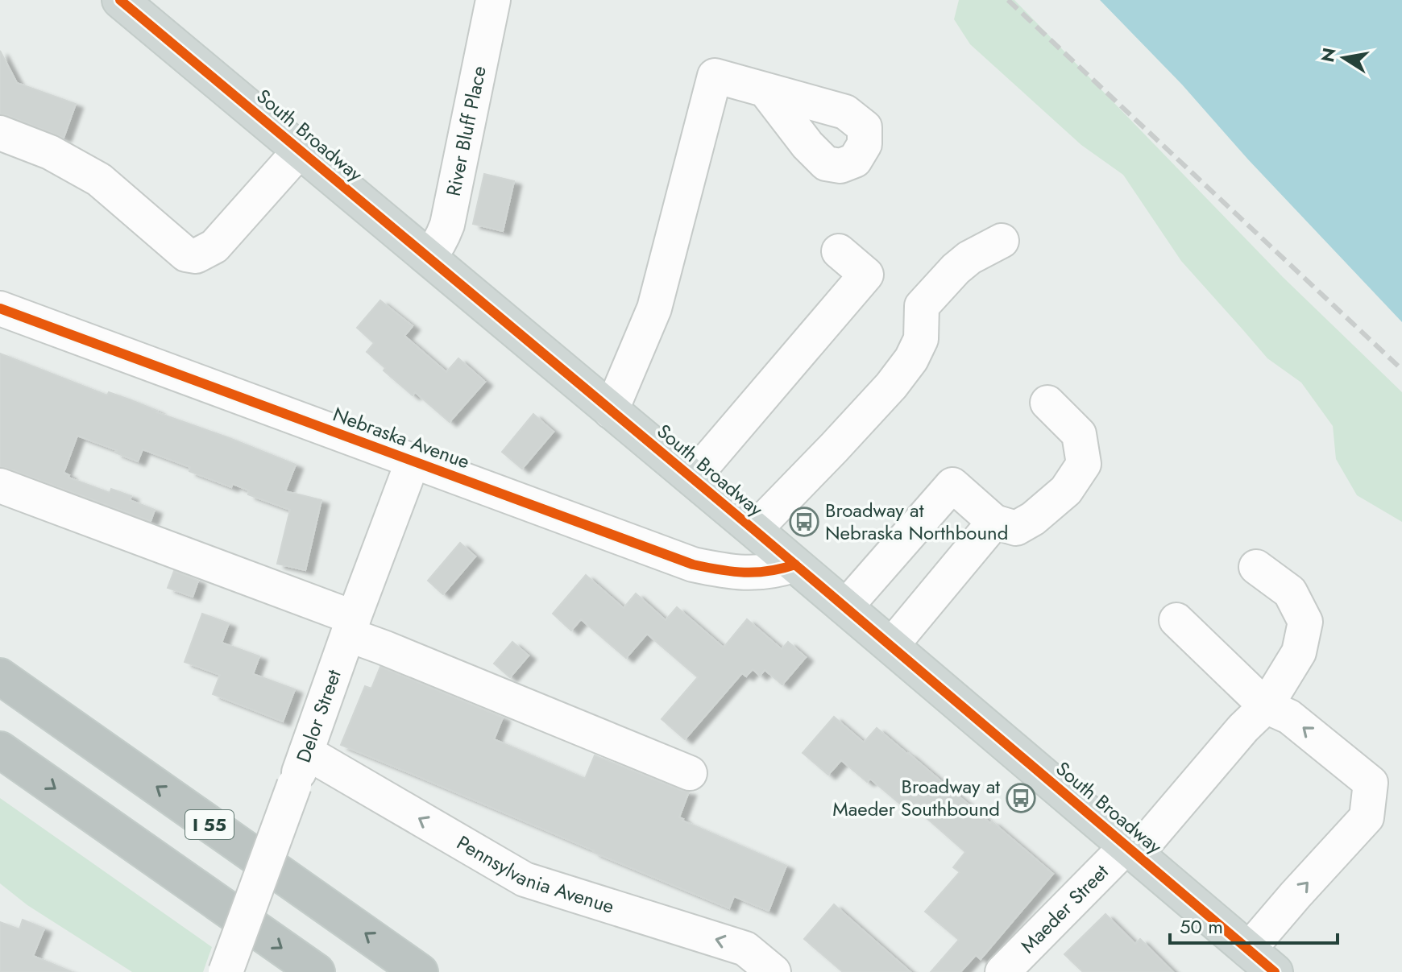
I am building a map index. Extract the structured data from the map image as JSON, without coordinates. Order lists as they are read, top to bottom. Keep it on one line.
{"streets":{"highway":["I 55"],"main road":["South Broadway"],"street":["River Bluff Place","Nebraska Avenue","Delor Street","Pennsylvania Avenue","Maeder Street"]},"crossings":[["River Bluff Place","South Broadway"],["South Broadway","Nebraska Avenue"],["South Broadway","Maeder Street"],["Nebraska Avenue","Delor Street"],["Delor Street","Pennsylvania Avenue"]],"places":{"bus stop":["Broadway at Nebraska Northbound","Broadway at Maeder Southbound"]},"scale_bar":"50 m","north":"left"}
